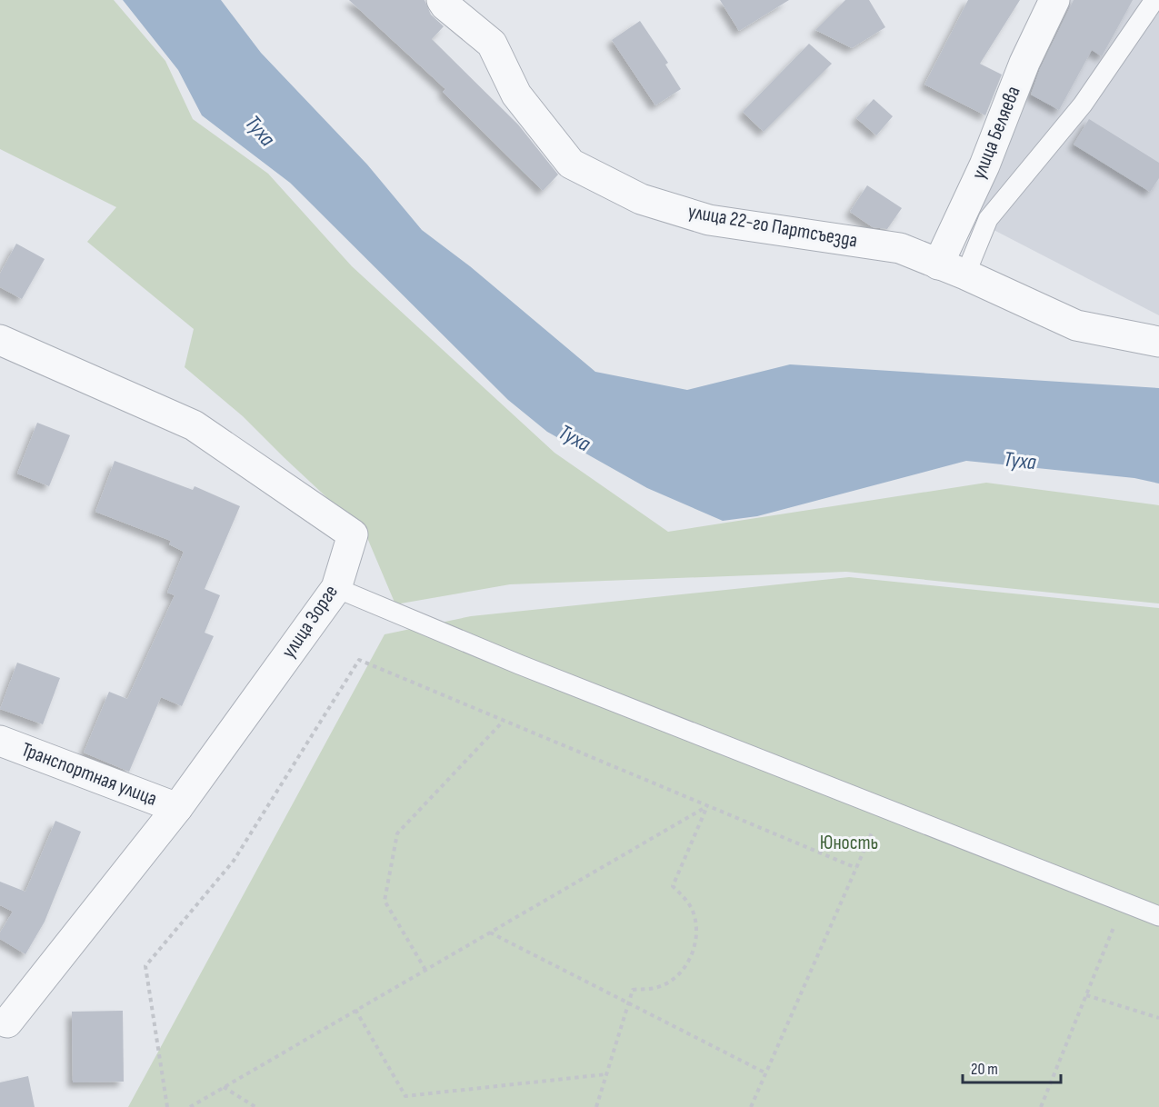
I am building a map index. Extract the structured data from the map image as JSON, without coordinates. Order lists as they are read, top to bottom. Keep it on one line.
{"streets":{"street":["улица Беляева","улица 22-го Партсъезда","улица Зорге","Транспортная улица"]},"crossings":[["улица Беляева","улица 22-го Партсъезда"],["улица Зорге","Транспортная улица"]],"water":["Туха"],"parks":["Юность"],"scale_bar":"20 m"}
